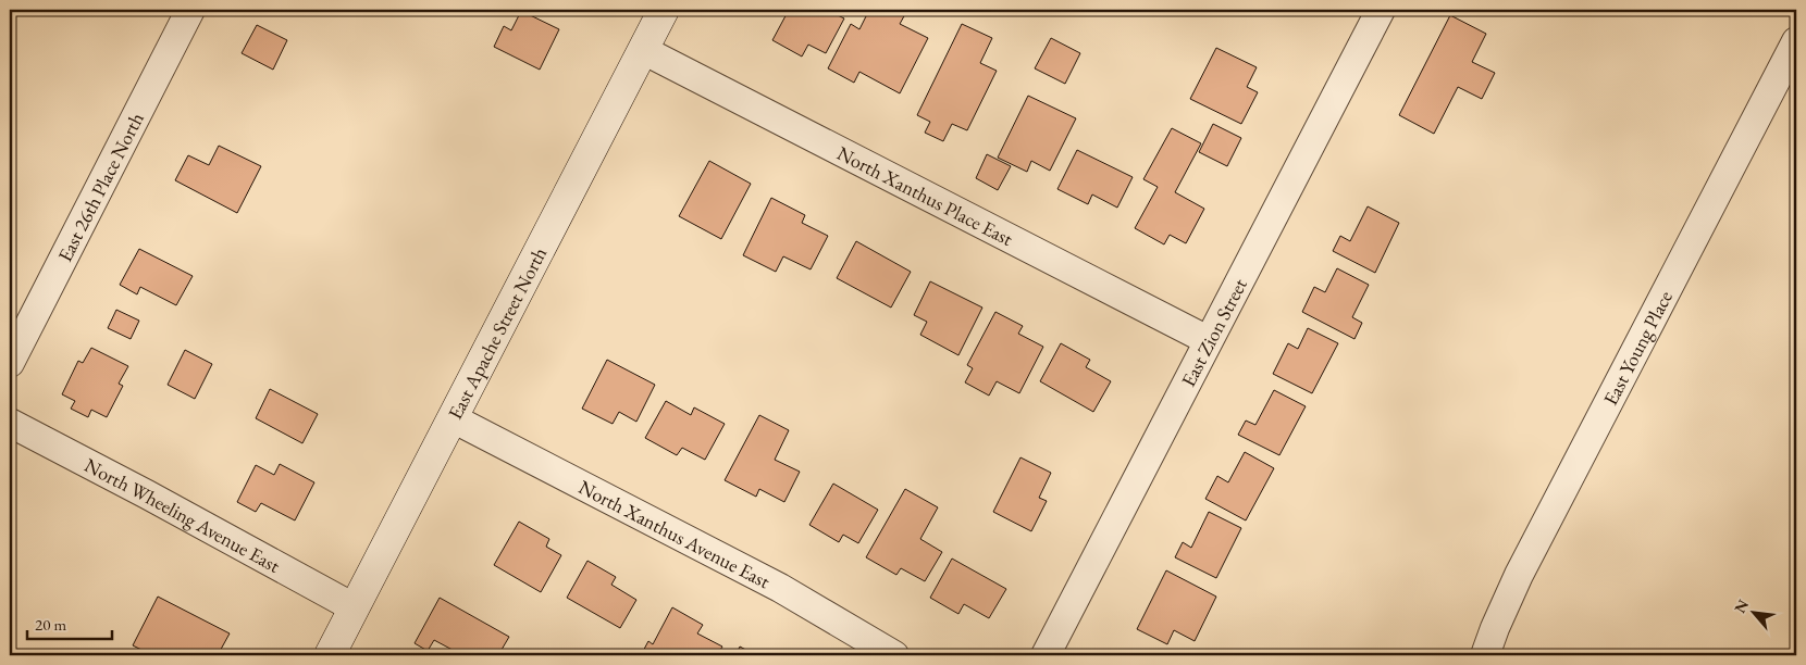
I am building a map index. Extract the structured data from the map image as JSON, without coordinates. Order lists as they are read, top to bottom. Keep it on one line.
{"streets":{"main road":["East Apache Street North"],"street":["East 26th Place North","North Xanthus Place East","East Zion Street","East Young Place","North Wheeling Avenue East","North Xanthus Avenue East"]},"crossings":[["North Xanthus Place East","East Apache Street North"],["North Xanthus Place East","East Zion Street"],["East Apache Street North","North Wheeling Avenue East"],["East Apache Street North","North Xanthus Avenue East"]],"scale_bar":"20 m","north":"top left"}
